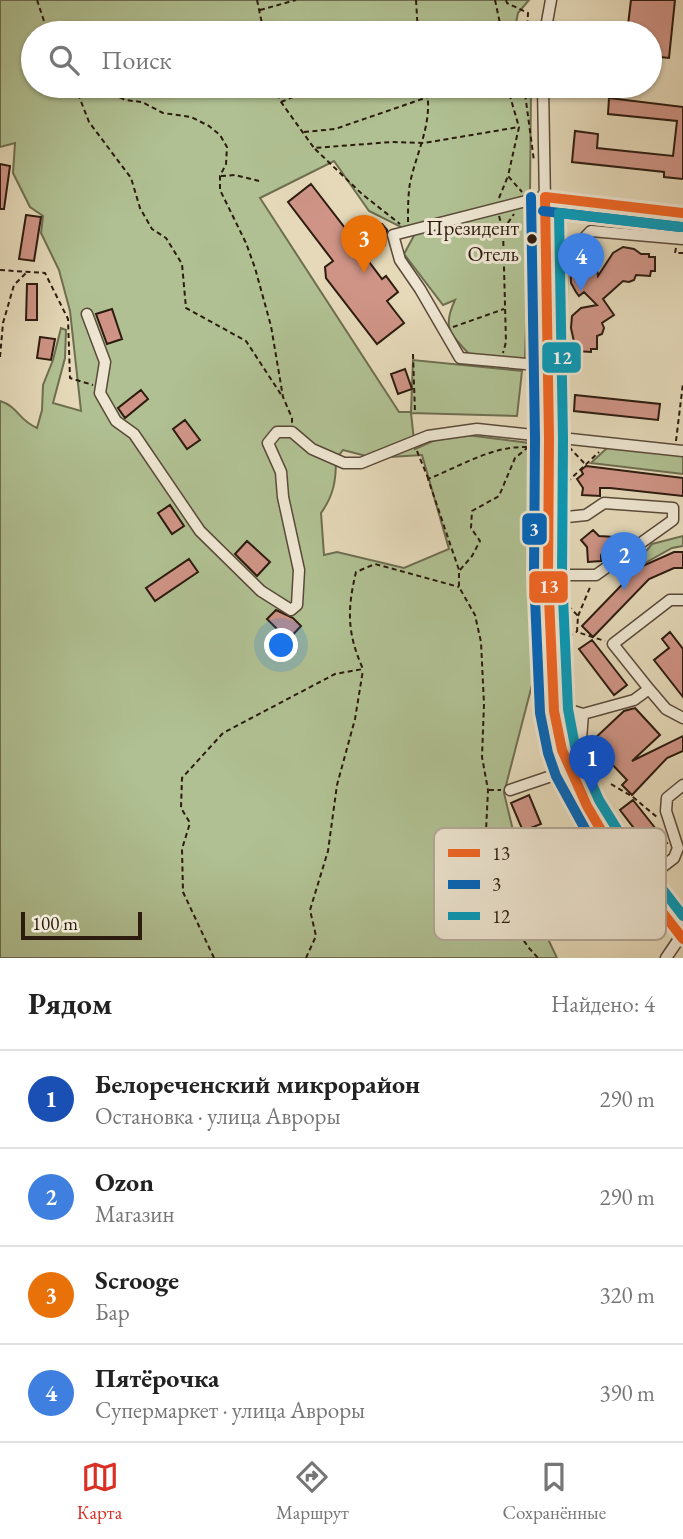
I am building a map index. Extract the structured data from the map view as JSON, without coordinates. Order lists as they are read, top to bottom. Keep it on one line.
{"places":["Президент Отель"],"lines":["transit line 13","transit line 3","transit line 12"],"legend":["13","3","12"],"scale_bar":"100 m","page":{"search":"Поиск","pins":["3","4","2","1"],"scale":"100 m","heading":["Рядом","Найдено: 4"],"list":[{"mark":"1","name":"Белореченский микрорайон","note":"Остановка · улица Авроры","value":"290 m"},{"mark":"2","name":"Ozon","note":"Магазин","value":"290 m"},{"mark":"3","name":"Scrooge","note":"Бар","value":"320 m"},{"mark":"4","name":"Пятёрочка","note":"Супермаркет · улица Авроры","value":"390 m"}],"nav":["Карта","Маршрут","Сохранённые"]}}
